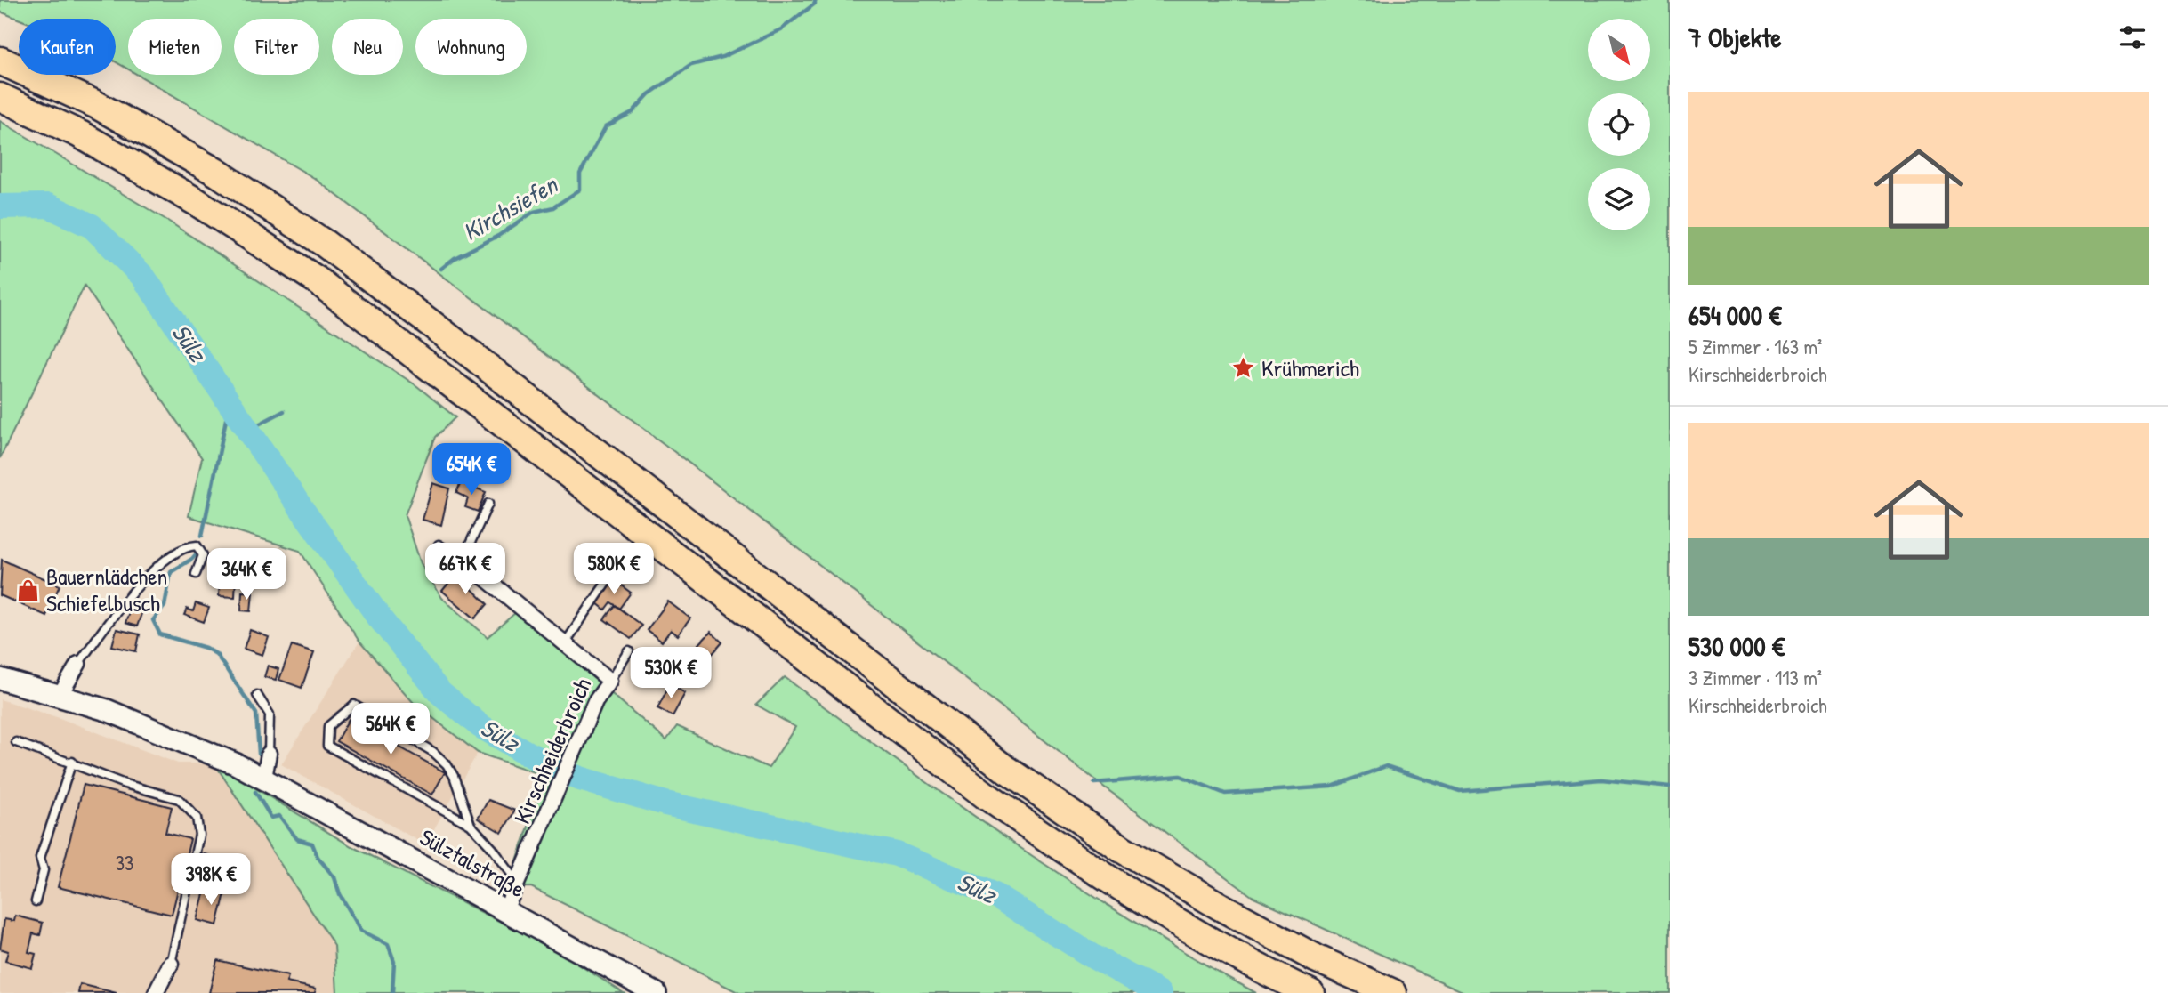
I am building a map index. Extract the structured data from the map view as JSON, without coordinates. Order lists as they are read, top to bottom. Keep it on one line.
{"streets":{"main road":["Sülztalstraße"],"street":["Kirschheiderbroich"]},"crossings":[["Kirschheiderbroich","Sülztalstraße"]],"water":["Kirchsiefen","Sülz"],"places":{"place":["Krühmerich"],"shop":["Bauernlädchen Schiefelbusch"]},"house_numbers":["33"],"north":"bottom right","page":{"heading":"7 Objekte","chip":["Kaufen","Mieten","Filter","Neu","Wohnung"],"list":[{"name":"654 000 €","note":"5 Zimmer · 163 m² · Kirschheiderbroich"},{"name":"530 000 €","note":"3 Zimmer · 113 m² · Kirschheiderbroich"}],"price":["654K €","667K €","580K €","364K €","530K €","564K €","398K €"]}}
